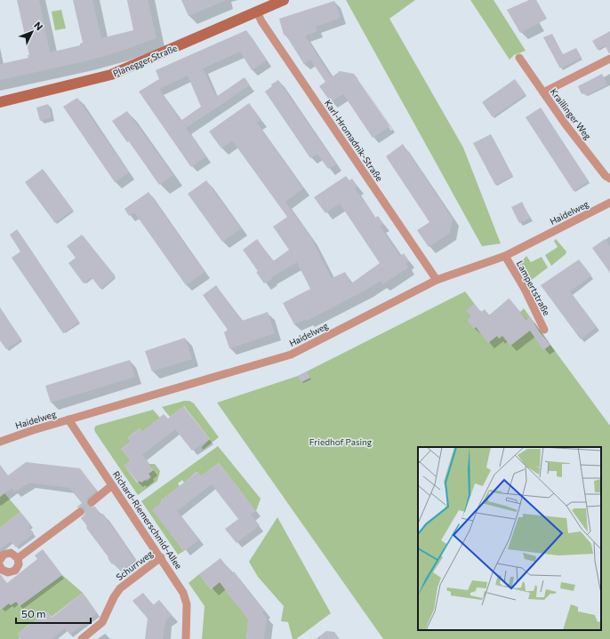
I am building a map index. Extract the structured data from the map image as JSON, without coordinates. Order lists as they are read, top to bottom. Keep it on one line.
{"streets":{"main road":["Planegger Straße"],"street":["Kraillinger Weg","Karl-Hromadnik-Straße","Haidelweg","Lampertstraße","Richard-Riemerschmid-Allee","Schurrweg"]},"crossings":[["Planegger Straße","Karl-Hromadnik-Straße"],["Karl-Hromadnik-Straße","Haidelweg"],["Haidelweg","Lampertstraße"],["Haidelweg","Richard-Riemerschmid-Allee"],["Richard-Riemerschmid-Allee","Schurrweg"]],"parks":["Friedhof Pasing"],"scale_bar":"50 m","north":"top right"}
